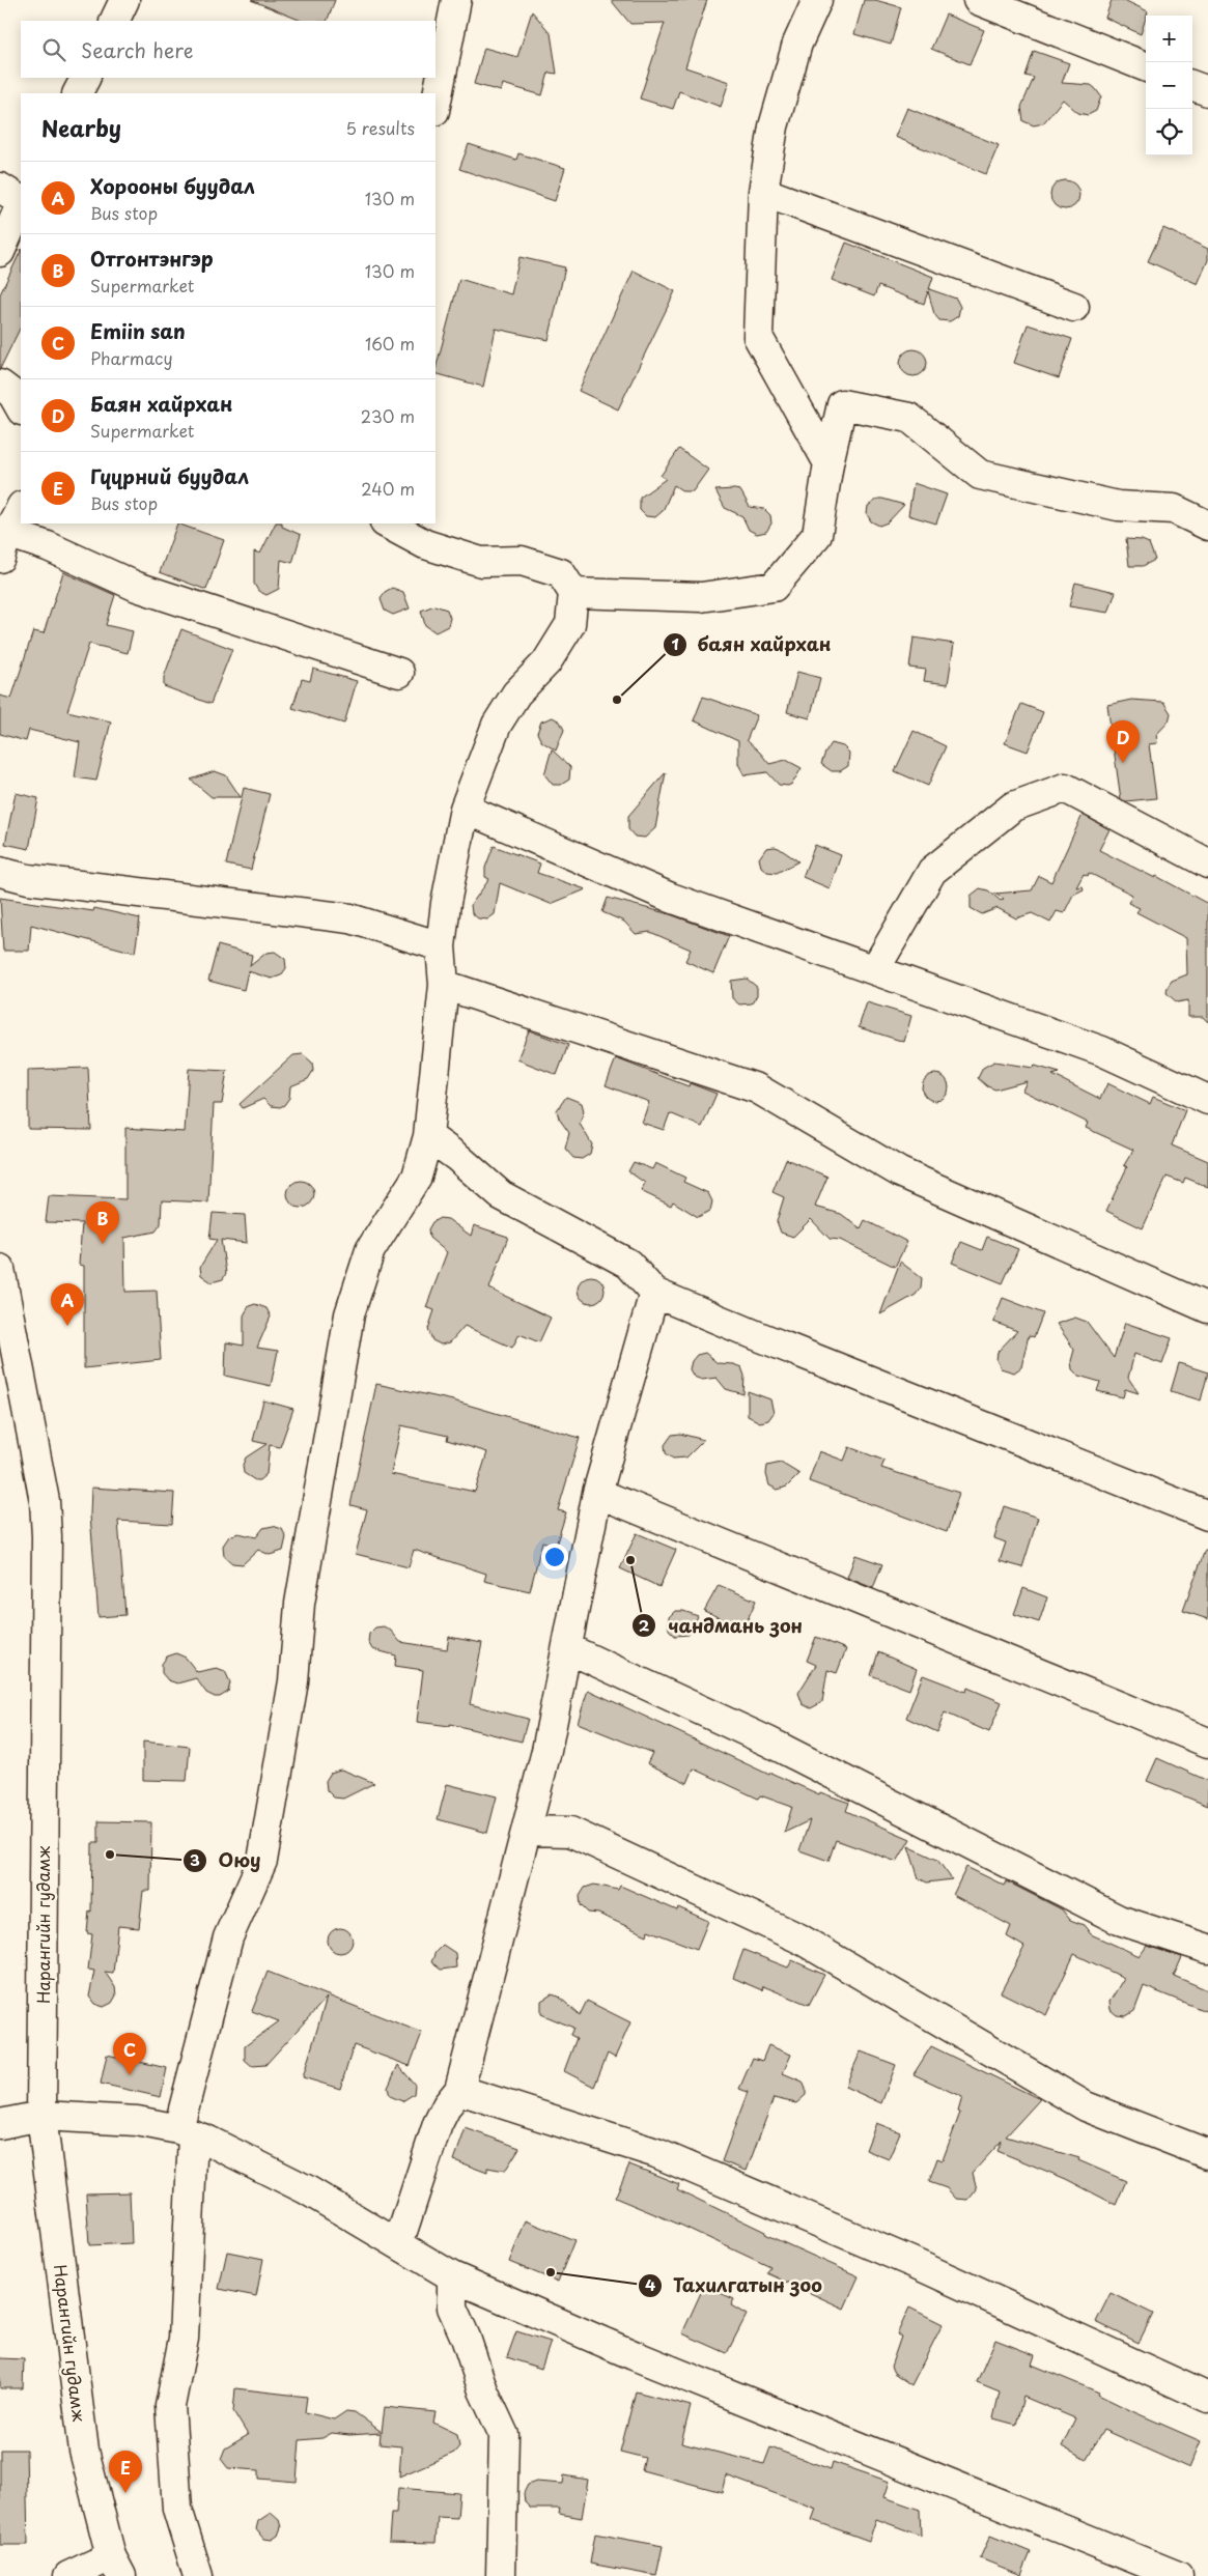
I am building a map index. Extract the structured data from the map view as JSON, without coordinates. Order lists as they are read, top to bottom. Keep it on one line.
{"streets":{"street":["Нарангийн гудамж"]},"places":["баян хайрхан","чандмань зон","Оюу","Тахилгатын зоо"],"page":{"map_buttons":["+","−"],"search":"Search here","heading":["Nearby","5 results"],"list":[{"mark":"A","name":"Хорооны буудал","note":"Bus stop","value":"130 m"},{"mark":"B","name":"Отгонтэнгэр","note":"Supermarket","value":"130 m"},{"mark":"C","name":"Emiin san","note":"Pharmacy","value":"160 m"},{"mark":"D","name":"Баян хайрхан","note":"Supermarket","value":"230 m"},{"mark":"E","name":"Гүүрний буудал","note":"Bus stop","value":"240 m"}],"pins":["D","B","A","C","E"]}}
